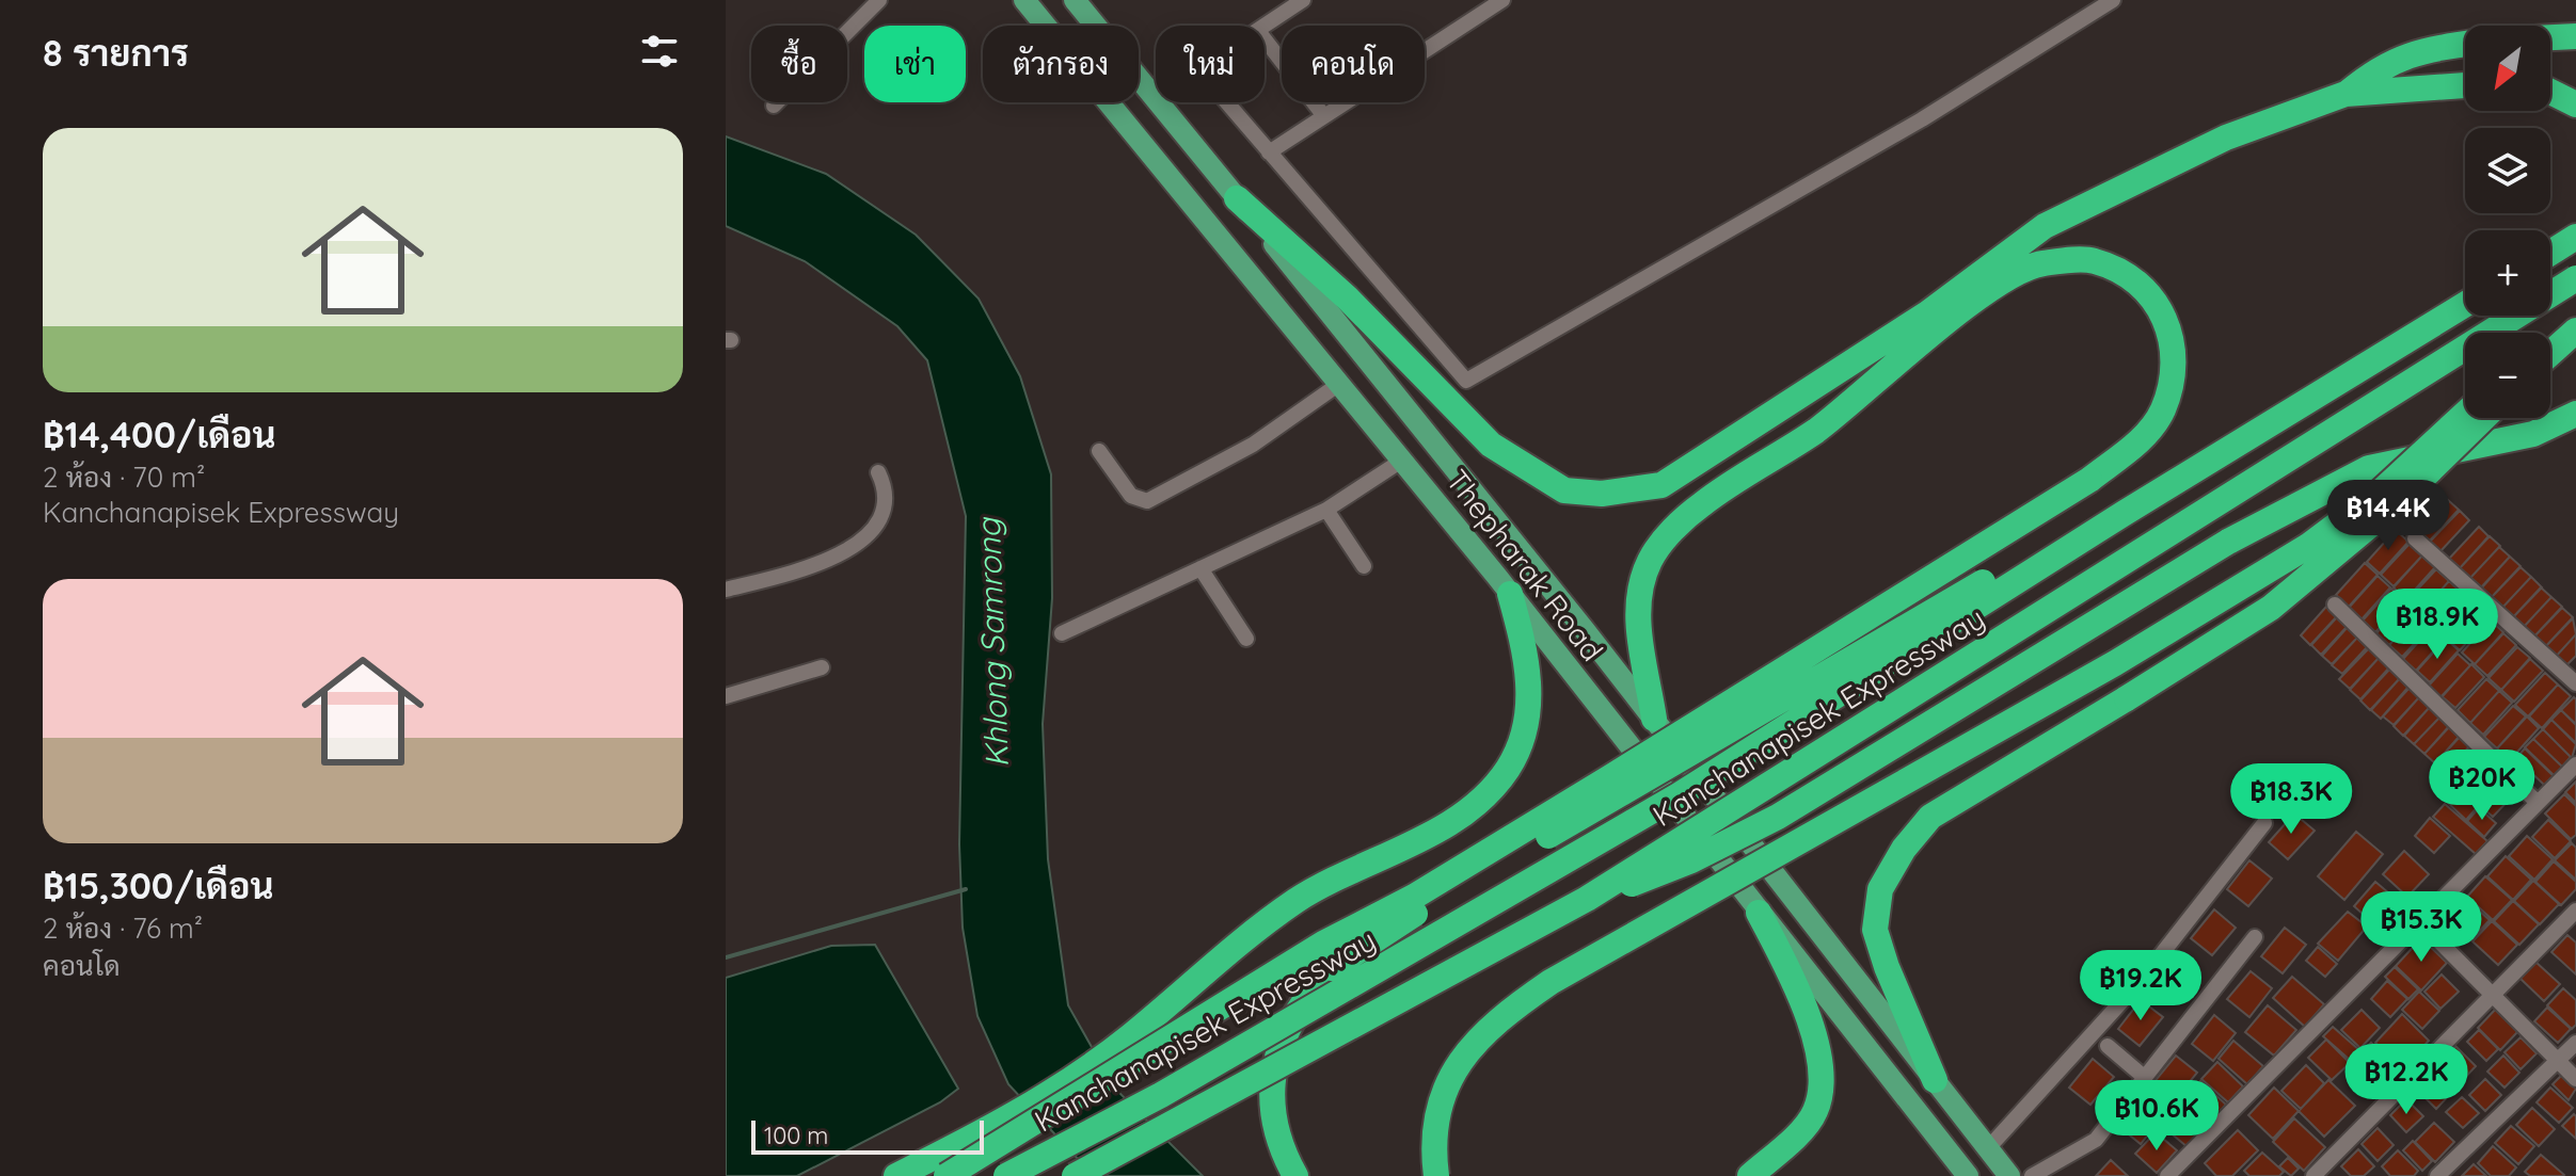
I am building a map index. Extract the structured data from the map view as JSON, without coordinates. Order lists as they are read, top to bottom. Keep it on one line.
{"streets":{"highway":["Kanchanapisek Expressway"],"main road":["Thepharak Road"]},"water":["Khlong Samrong"],"scale_bar":"100 m","north":"bottom left","page":{"heading":"8 รายการ","map_buttons":["+","−"],"chip":["ซื้อ","เช่า","ตัวกรอง","ใหม่","คอนโด"],"list":[{"name":"฿14,400/เดือน","note":"2 ห้อง · 70 m² · Kanchanapisek Expressway"},{"name":"฿15,300/เดือน","note":"2 ห้อง · 76 m² · คอนโด"}],"price":["฿14.4K","฿18.9K","฿20K","฿18.3K","฿15.3K","฿19.2K","฿12.2K","฿10.6K"],"scale":"100 m"}}
